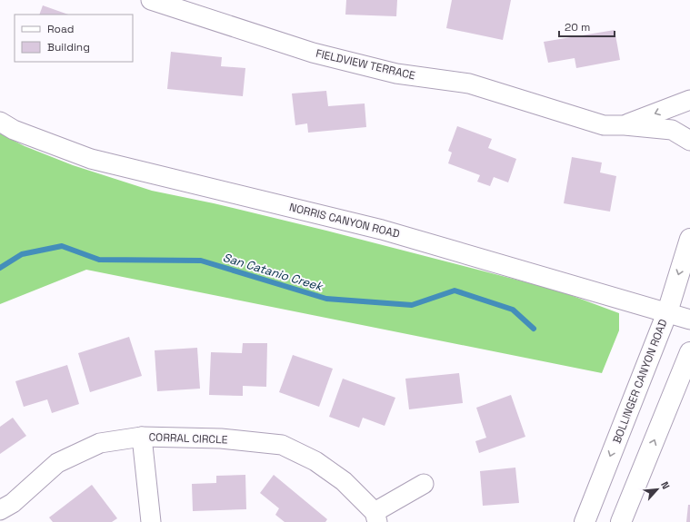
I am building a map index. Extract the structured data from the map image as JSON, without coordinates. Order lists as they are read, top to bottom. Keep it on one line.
{"streets":{"main road":["BOLLINGER CANYON ROAD"],"street":["FIELDVIEW TERRACE","NORRIS CANYON ROAD","CORRAL CIRCLE"]},"crossings":[["NORRIS CANYON ROAD","BOLLINGER CANYON ROAD"]],"water":["San Catanio Creek"],"legend":["Road","Building"],"scale_bar":"20 m","north":"top right"}
